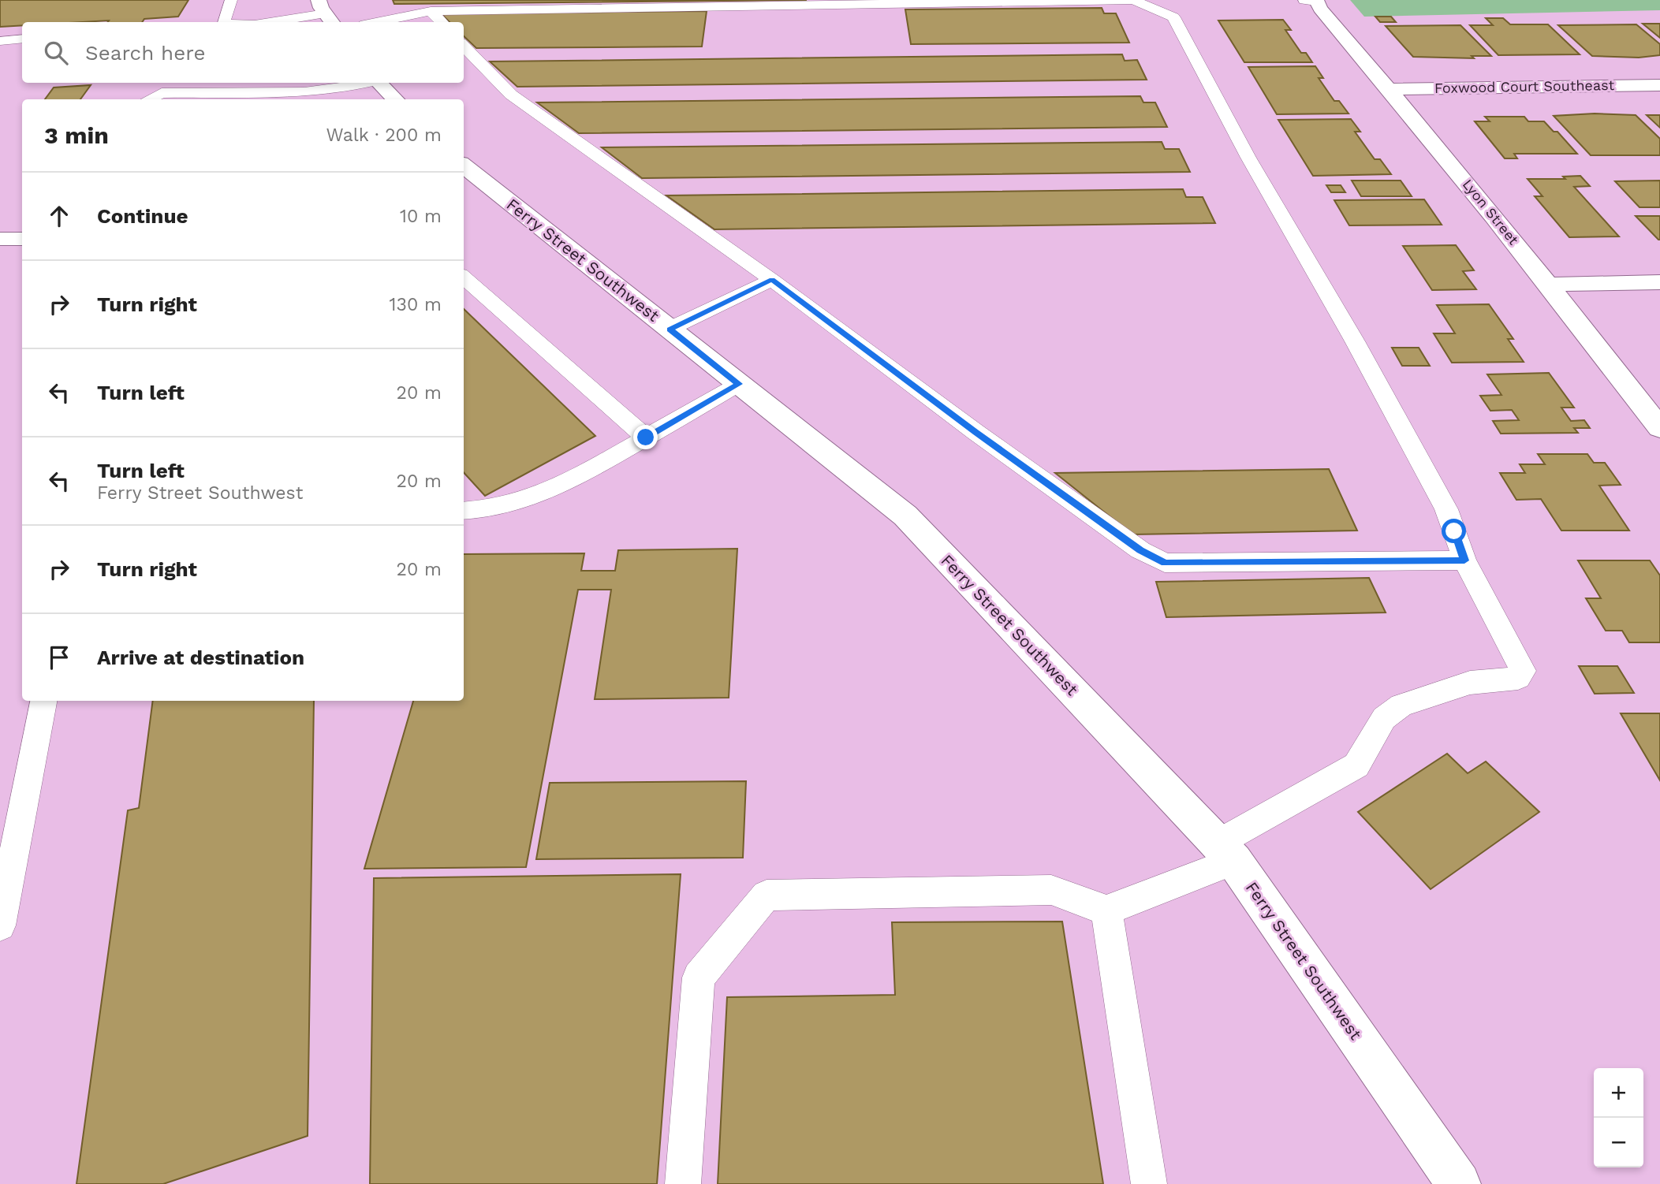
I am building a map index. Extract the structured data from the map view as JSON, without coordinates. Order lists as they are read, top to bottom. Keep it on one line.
{"streets":{"street":["Foxwood Court Southeast","Lyon Street","Ferry Street Southwest"]},"crossings":[["Foxwood Court Southeast","Lyon Street"]],"page":{"search":"Search here","heading":["3 min","Walk · 200 m"],"list":[["Continue","10 m"],["Turn right","130 m"],["Turn left","20 m"],["Turn left","Ferry Street Southwest","20 m"],["Turn right","20 m"],"Arrive at destination"],"map_buttons":["+","−"]}}
